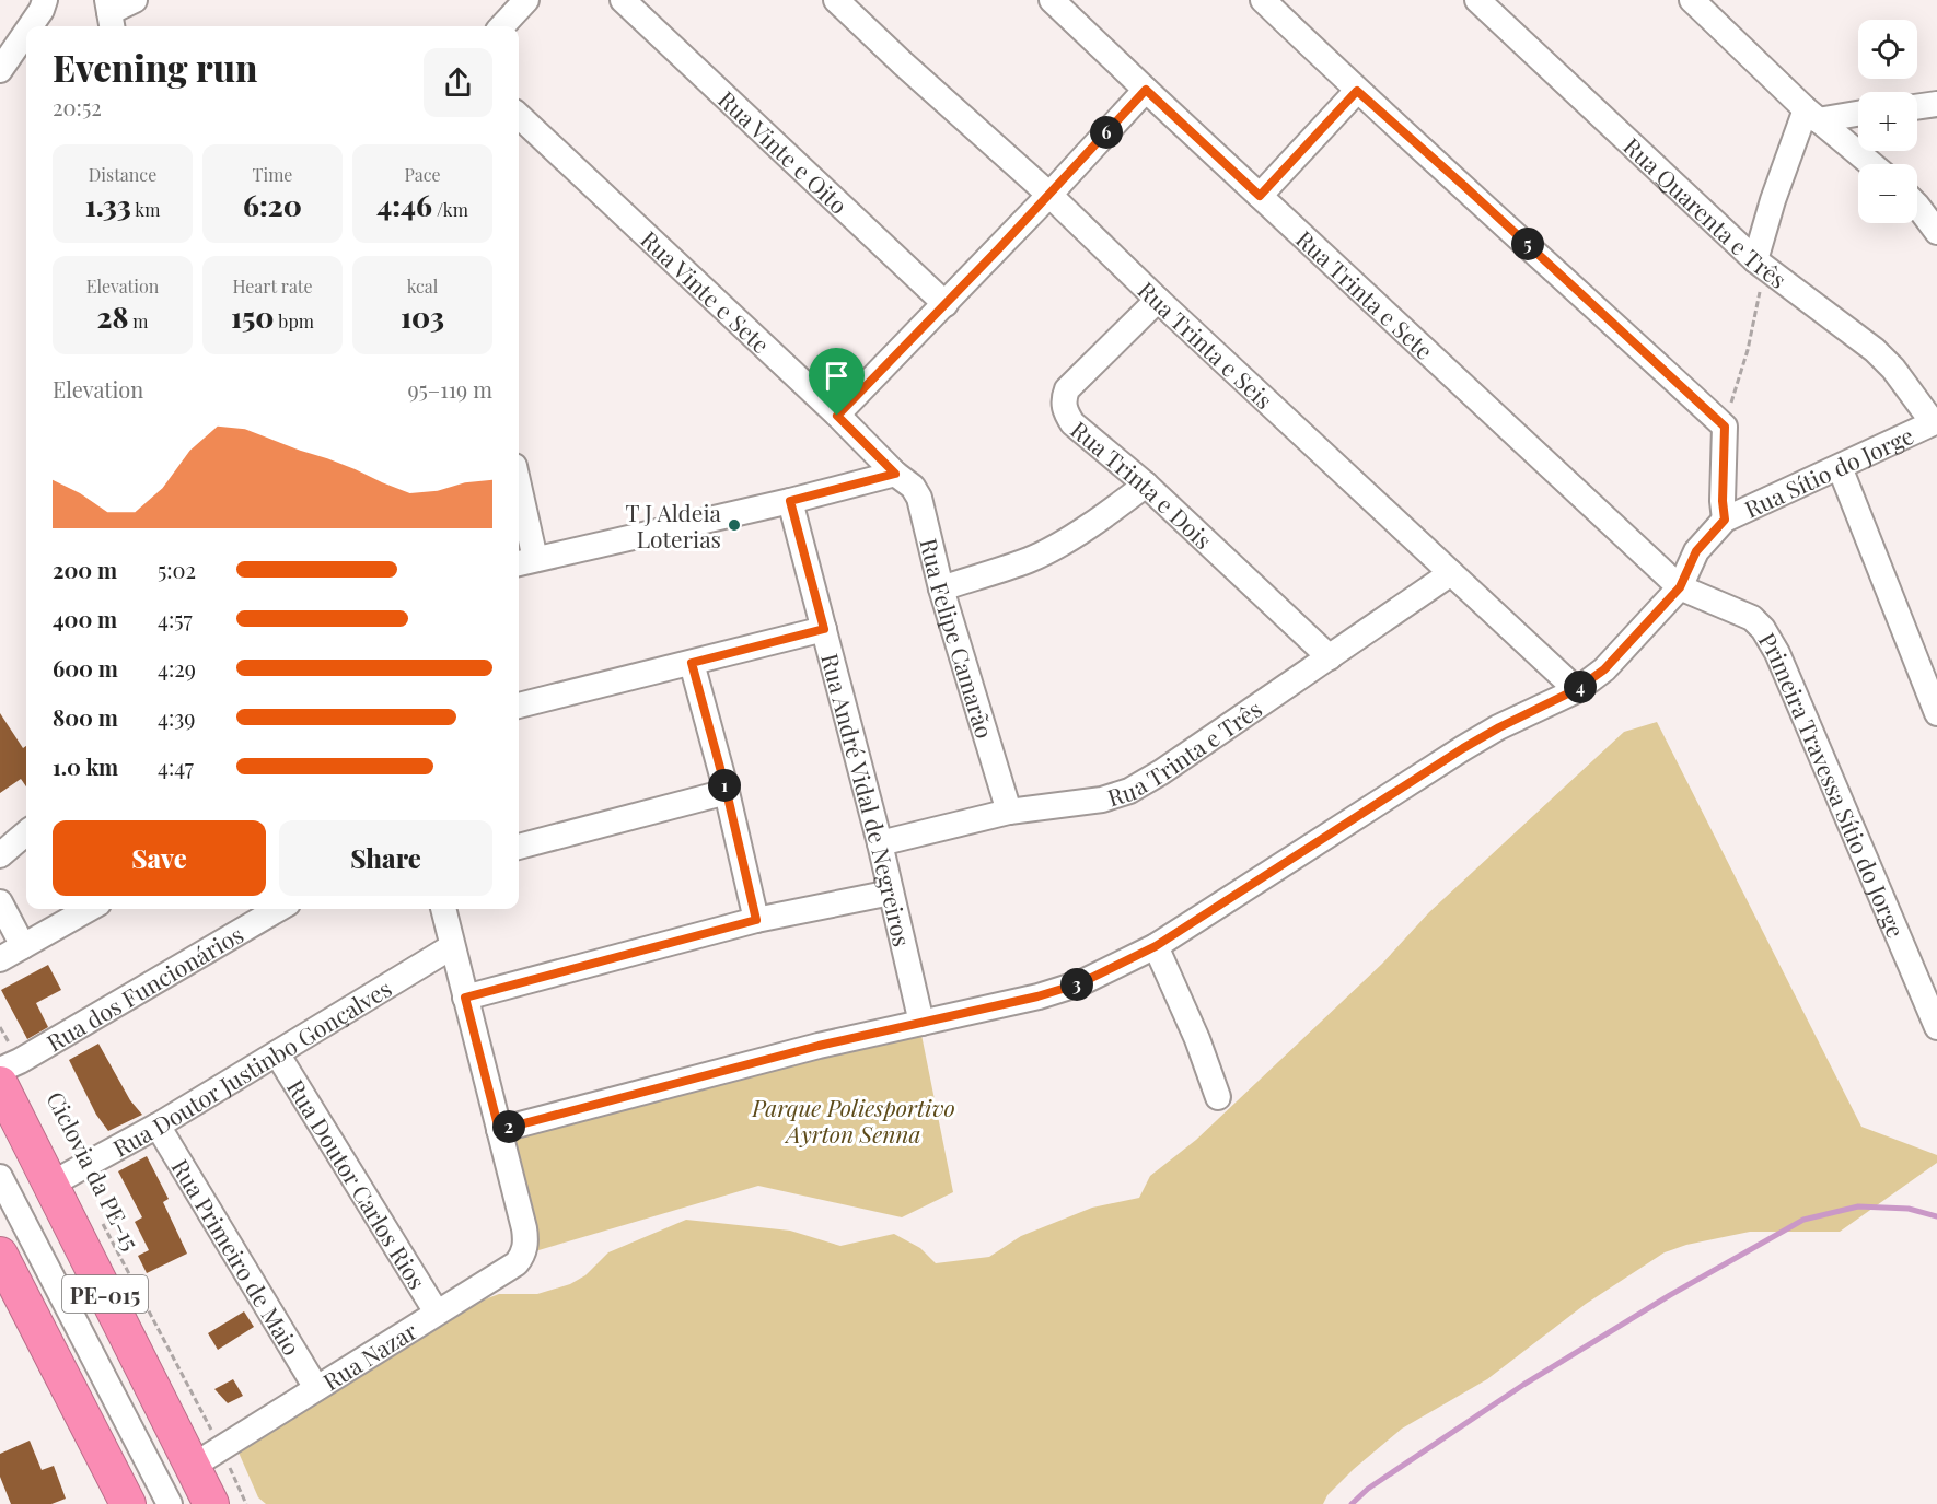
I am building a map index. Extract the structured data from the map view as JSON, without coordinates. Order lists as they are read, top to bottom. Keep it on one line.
{"streets":{"highway":["PE-015"],"street":["Rua Vinte e Oito","Rua Quarenta e Três","Rua Vinte e Sete","Rua Trinta e Sete","Rua Trinta e Seis","Rua Sítio do Jorge","Rua Trinta e Dois","Rua Felipe Camarão","Rua Trinta e Três","Primeira Travessa Sítio do Jorge","Rua André Vidal de Negreiros","Rua dos Funcionários","Rua Doutor Justinbo Gonçalves","Rua Doutor Carlos Rios","Rua Primeiro de Maio","Rua Nazar"],"path":["Ciclovia da PE-15"]},"crossings":[["Rua Quarenta e Três","Rua Sítio do Jorge"],["Rua Vinte e Sete","Rua Felipe Camarão"],["Rua Trinta e Sete","Rua Sítio do Jorge"],["Rua Trinta e Sete","Primeira Travessa Sítio do Jorge"],["Rua Trinta e Seis","Rua Sítio do Jorge"],["Rua Trinta e Seis","Rua Trinta e Dois"],["Rua Trinta e Seis","Rua Trinta e Três"],["Rua Sítio do Jorge","Primeira Travessa Sítio do Jorge"],["Rua Sítio do Jorge","Rua André Vidal de Negreiros"],["Rua Sítio do Jorge","Rua Nazar"],["Rua Trinta e Dois","Rua Trinta e Três"],["Rua Felipe Camarão","Rua Trinta e Três"],["Rua Trinta e Três","Rua André Vidal de Negreiros"],["Rua dos Funcionários","PE-015"],["Rua Doutor Justinbo Gonçalves","Rua Doutor Carlos Rios"],["Rua Doutor Justinbo Gonçalves","Rua Primeiro de Maio"],["Rua Doutor Justinbo Gonçalves","PE-015"],["Ciclovia da PE-15","Rua Nazar"],["Rua Doutor Carlos Rios","Rua Nazar"],["Rua Primeiro de Maio","Rua Nazar"],["PE-015","Rua Nazar"]],"parks":["Parque Poliesportivo Ayrton Senna"],"places":["T J Aldeia Loterias"],"page":{"map_buttons":["+","−"],"heading":["Evening run","20:52"],"pins":["6","5","4","1","3","2"],"stats":[["Distance","1.33 km"],["Time","6:20"],["Pace","4:46 /km"],["Elevation","28 m"],["Heart rate","150 bpm"],["kcal","103"]],"chart":["Elevation","95–119 m"],"list":[{"name":"200 m","note":"5:02"},{"name":"400 m","note":"4:57"},{"name":"600 m","note":"4:29"},{"name":"800 m","note":"4:39"},{"name":"1.0 km","note":"4:47"}],"buttons":["Save","Share"]}}
